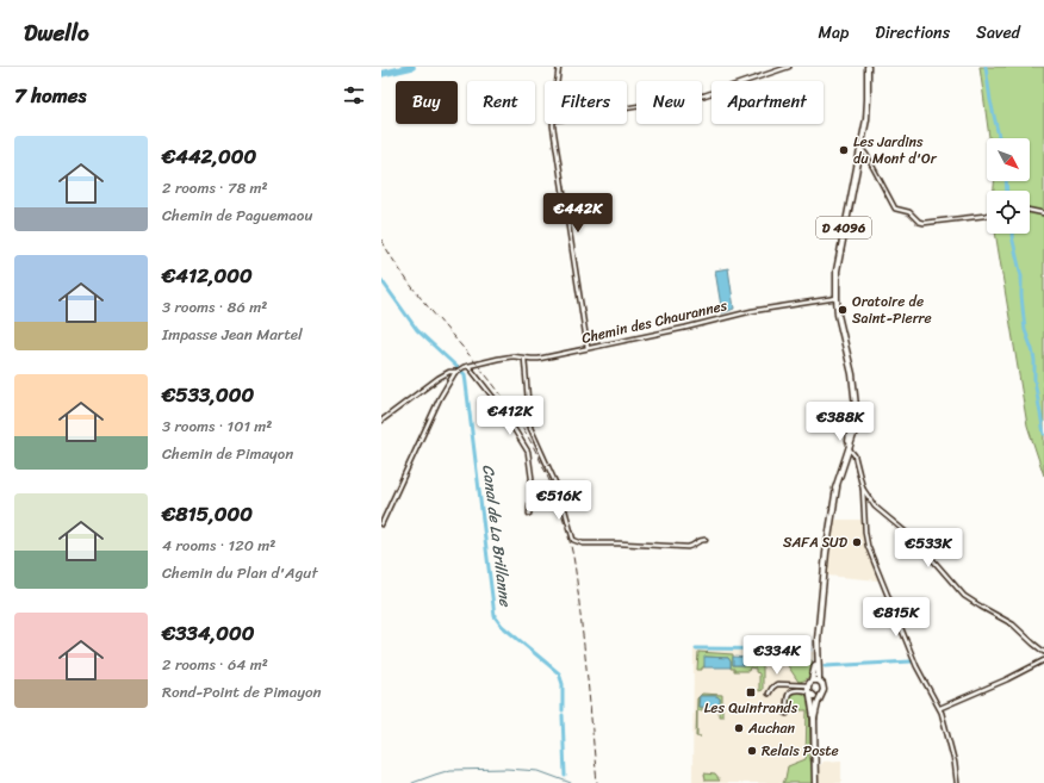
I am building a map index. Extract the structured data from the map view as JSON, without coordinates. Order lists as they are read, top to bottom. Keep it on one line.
{"streets":{"main road":["D 4096"],"street":["Chemin des Chaurannes"]},"crossings":[["D 4096","Chemin des Chaurannes"]],"water":["Canal de La Brillanne"],"places":{"other":["Les Jardins du Mont d'Or","Oratoire de Saint-Pierre","SAFA SUD","Auchan","Relais Poste"],"transit":["Les Quintrands"]},"north":"bottom right","page":{"header":"Dwello","nav":["Map","Directions","Saved"],"heading":"7 homes","chip":["Buy","Rent","Filters","New","Apartment"],"list":[{"name":"€442,000","note":"2 rooms · 78 m² · Chemin de Paguemaou"},{"name":"€412,000","note":"3 rooms · 86 m² · Impasse Jean Martel"},{"name":"€533,000","note":"3 rooms · 101 m² · Chemin de Pimayon"},{"name":"€815,000","note":"4 rooms · 120 m² · Chemin du Plan d'Agut"},{"name":"€334,000","note":"2 rooms · 64 m² · Rond-Point de Pimayon"}],"price":["€442K","€412K","€388K","€516K","€533K","€815K","€334K"]}}
